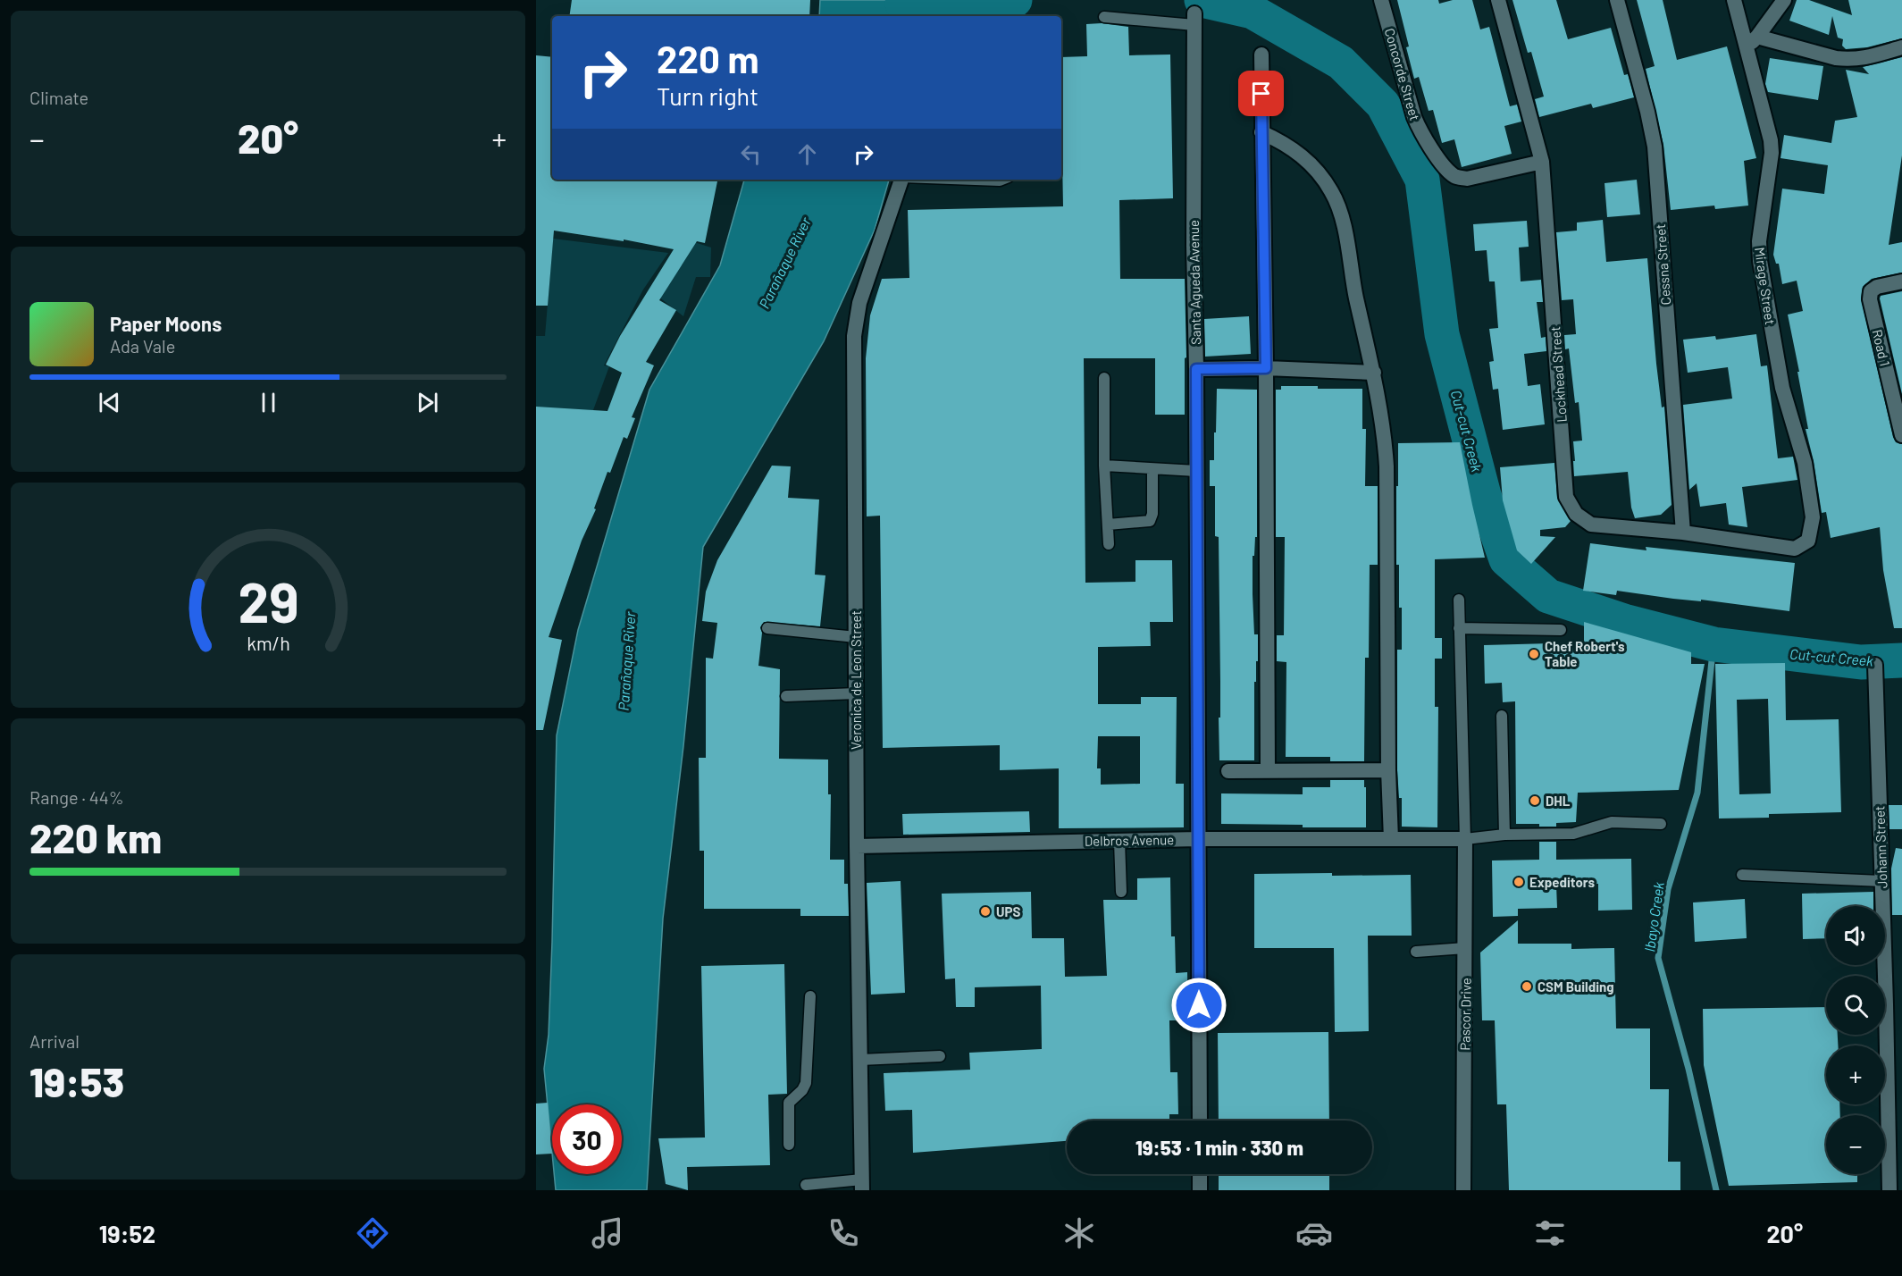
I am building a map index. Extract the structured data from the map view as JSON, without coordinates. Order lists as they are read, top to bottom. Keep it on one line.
{"streets":{"street":["Concorde Street","Cessna Street","Santa Agueda Avenue","Mirage Street","Road 1","Lockhead Street","Veronica de Leon Street","Delbros Avenue","Johann Street","Pascor Drive"]},"crossings":[["Concorde Street","Lockhead Street"],["Cessna Street","Lockhead Street"],["Santa Agueda Avenue","Delbros Avenue"],["Mirage Street","Lockhead Street"],["Veronica de Leon Street","Delbros Avenue"],["Delbros Avenue","Pascor Drive"]],"water":["Parañaque River","Cut-cut Creek","Ibayo Creek"],"places":["Chef Robert's Table","DHL","Expeditors","UPS","CSM Building"],"page":{"tile":["Climate",["Range · 44%","220 km"],["Arrival","19:53"]],"turn":["220 m","Turn right"],"heat":["−","20°","+"],"song":["Paper Moons","Ada Vale"],"map_buttons":["+","−"],"limit":"30","trip":"19:53 · 1 min · 330 m","tabs":["19:52","20°"],"gauge":["29","km/h"]}}
